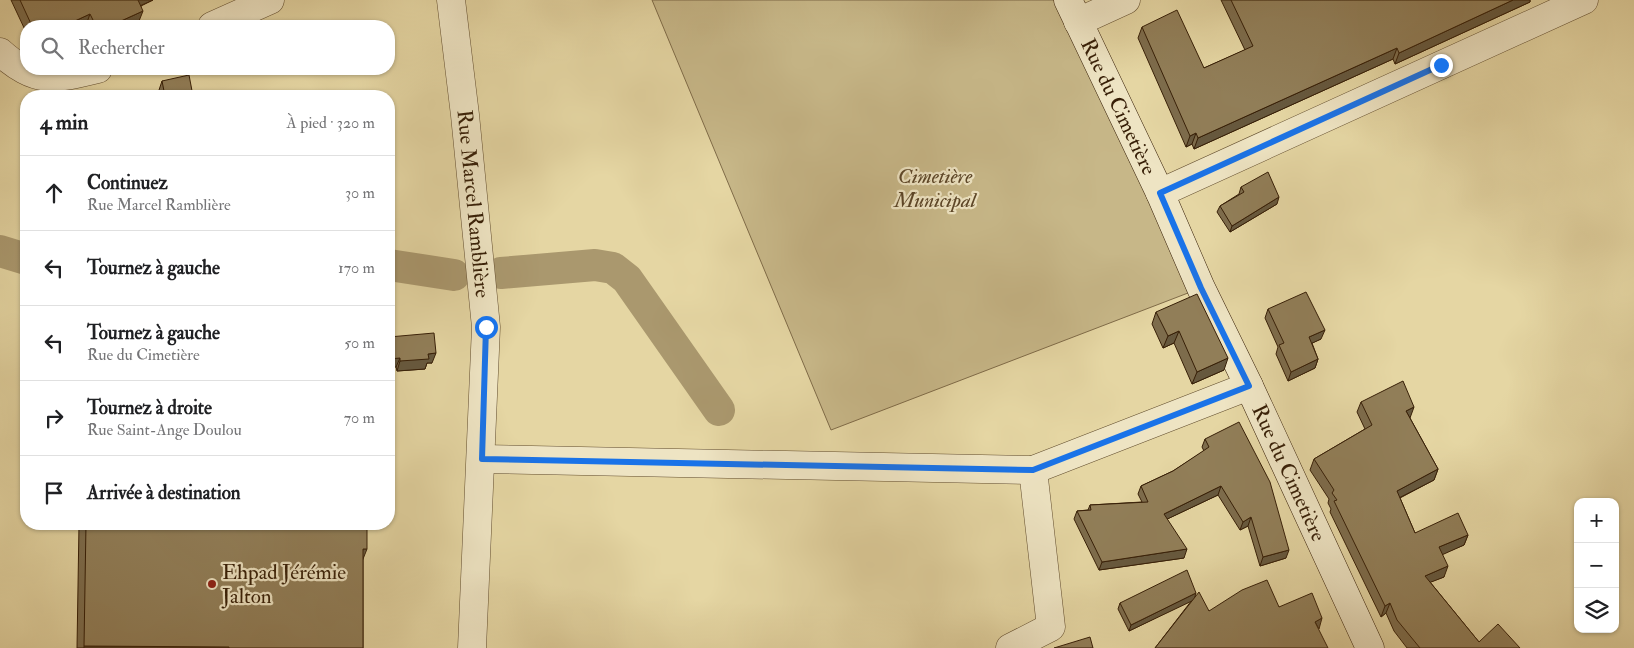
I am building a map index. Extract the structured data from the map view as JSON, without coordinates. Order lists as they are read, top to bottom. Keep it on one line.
{"streets":{"street":["Rue du Cimetière","Rue Marcel Ramblière"]},"parks":["Cimetière Municipal"],"places":["Ehpad Jérémie Jalton"],"page":{"search":"Rechercher","heading":["4 min","À pied · 320 m"],"list":[["Continuez","Rue Marcel Ramblière","30 m"],["Tournez à gauche","170 m"],["Tournez à gauche","Rue du Cimetière","50 m"],["Tournez à droite","Rue Saint-Ange Doulou","70 m"],"Arrivée à destination"],"map_buttons":["+","−"]}}
